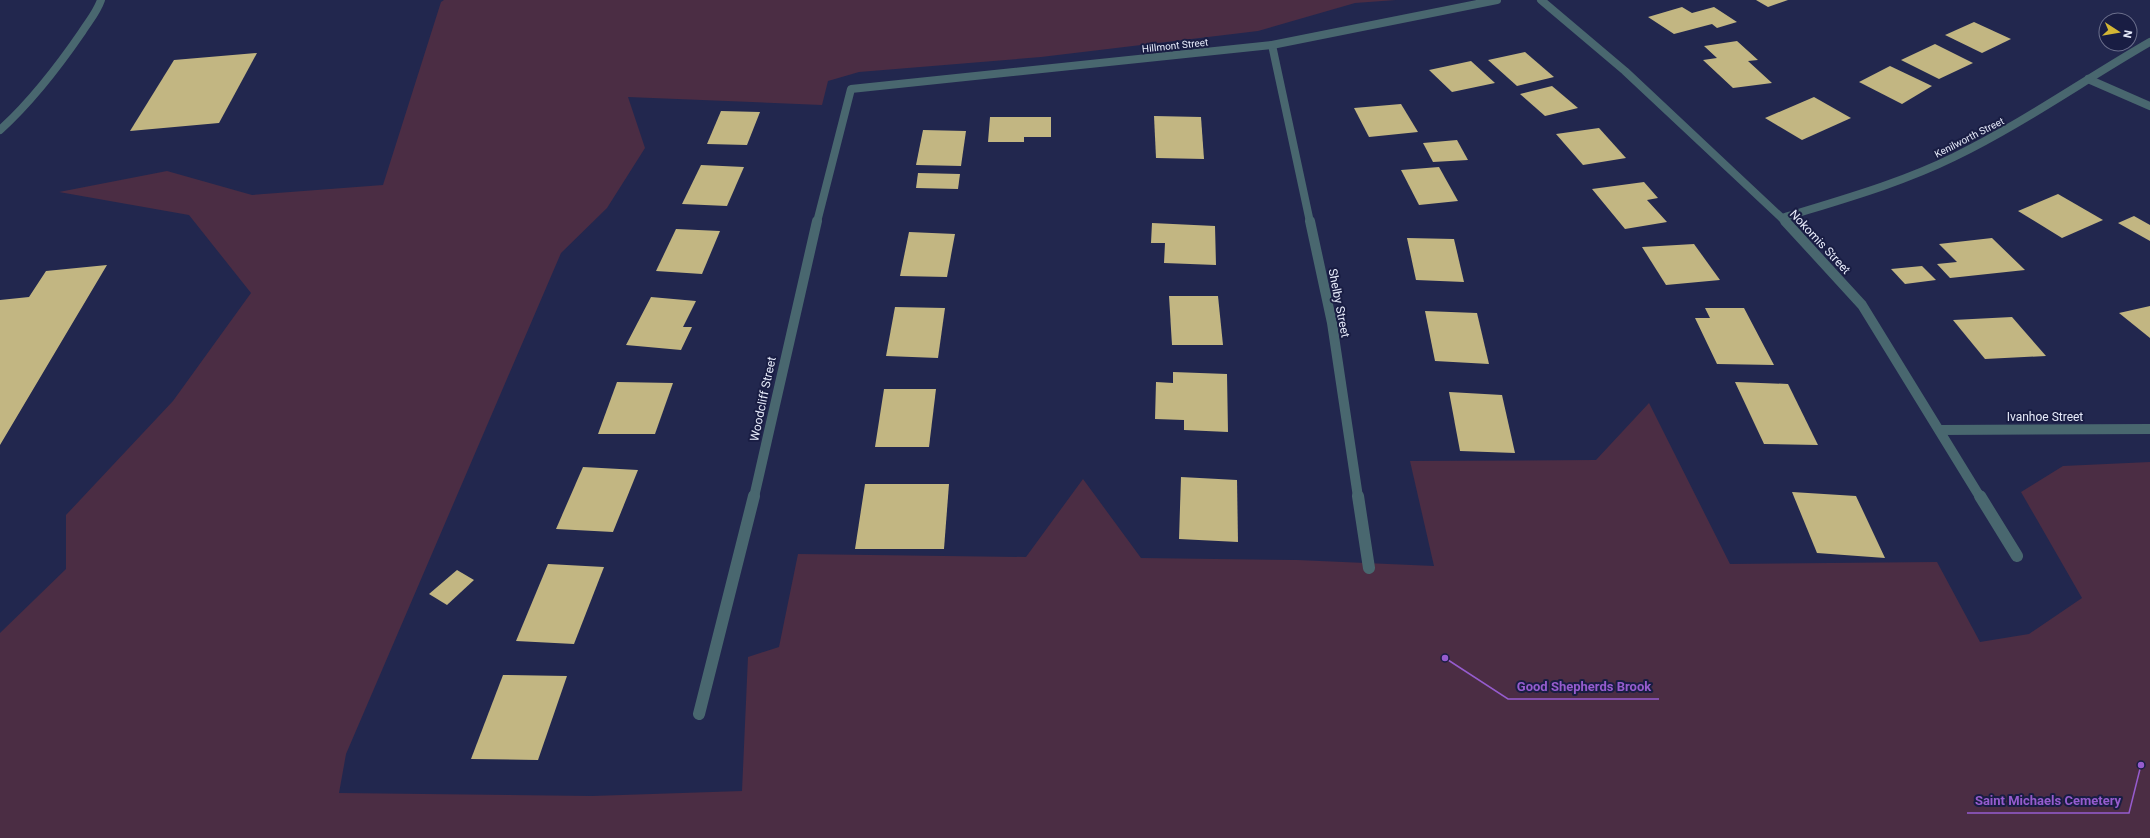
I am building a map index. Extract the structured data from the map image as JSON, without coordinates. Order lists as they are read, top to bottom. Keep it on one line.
{"streets":{"street":["Hillmont Street","Kenilworth Street","Nokomis Street","Shelby Street","Woodcliff Street","Ivanhoe Street"]},"crossings":[["Hillmont Street","Shelby Street"],["Hillmont Street","Woodcliff Street"],["Kenilworth Street","Nokomis Street"],["Nokomis Street","Ivanhoe Street"]],"places":["Good Shepherds Brook","Saint Michaels Cemetery"],"north":"right"}
